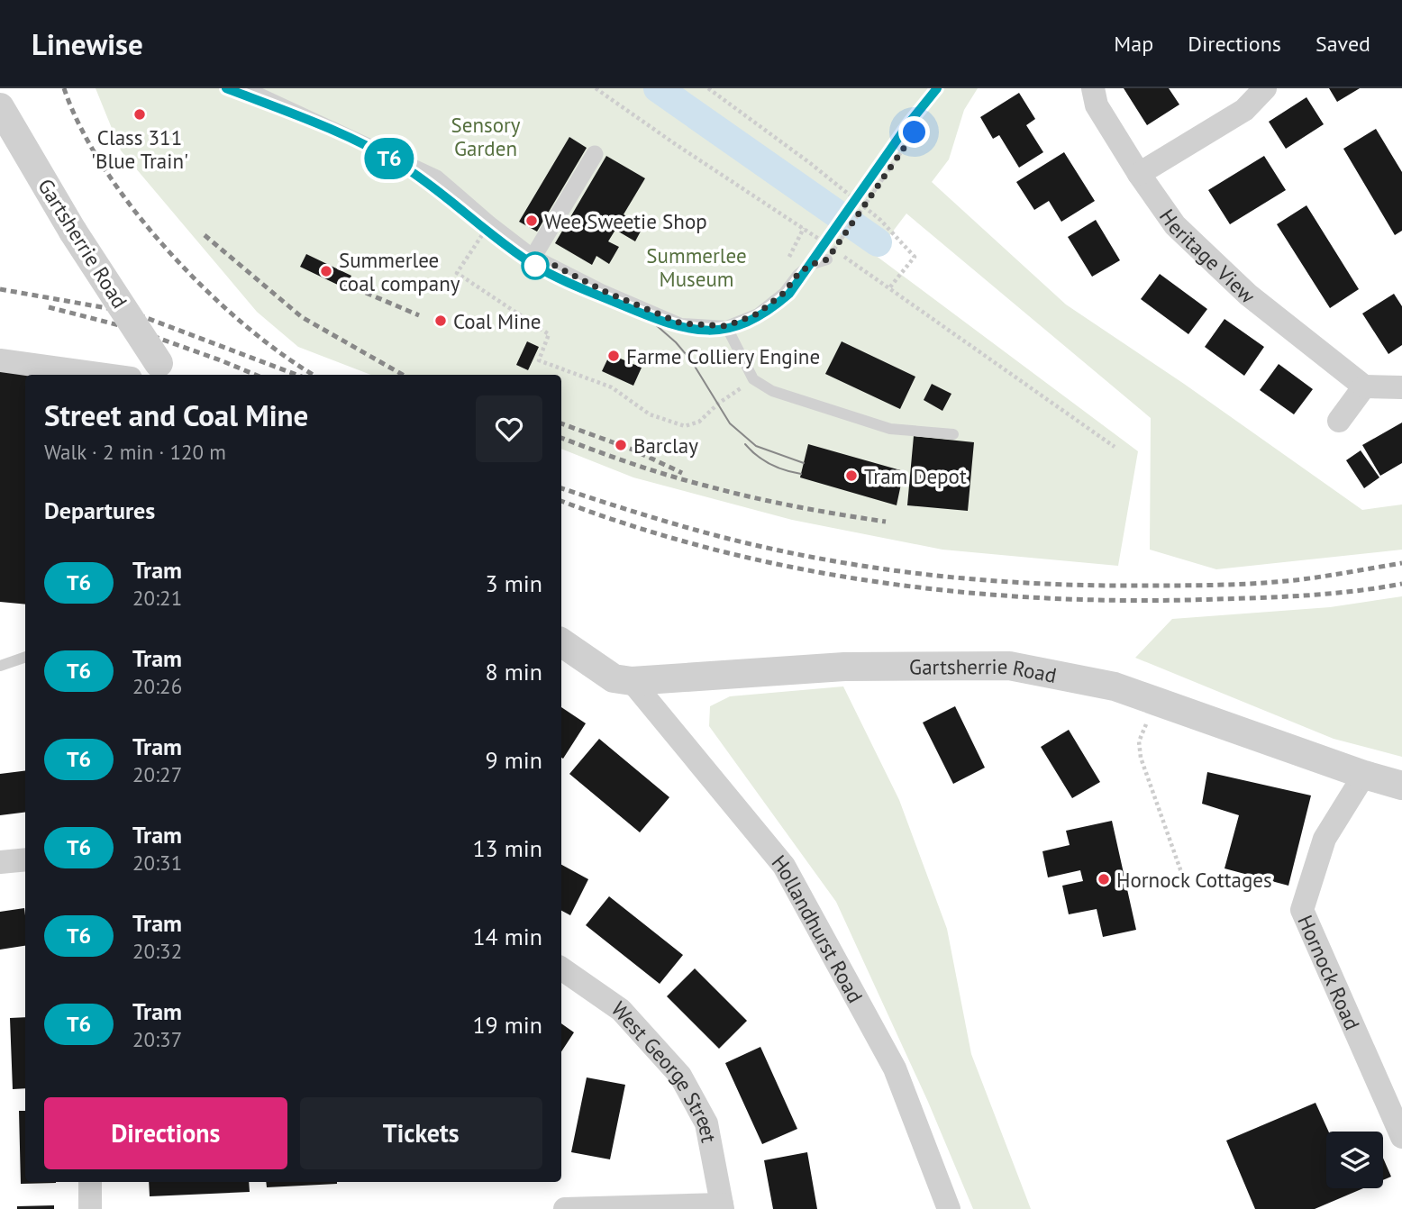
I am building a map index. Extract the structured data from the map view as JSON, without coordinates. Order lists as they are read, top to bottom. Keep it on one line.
{"streets":{"street":["Gartsherrie Road","Heritage View","Hollandhurst Road","Hornock Road","West George Street"]},"crossings":[["Gartsherrie Road","Hollandhurst Road"],["Gartsherrie Road","Hornock Road"]],"parks":["Sensory Garden","Summerlee Museum"],"places":["Class 311 'Blue Train'","Wee Sweetie Shop","Summerlee coal company","Coal Mine","Farme Colliery Engine","Barclay","Tram Depot","Hornock Cottages"],"lines":["tram line T6"],"page":{"header":"Linewise","nav":["Map","Directions","Saved"],"on_map":"T6","heading":[["Street and Coal Mine","Walk · 2 min · 120 m"],"Departures"],"list":[{"mark":"T6","name":"Tram","note":"20:21","value":"3 min"},{"mark":"T6","name":"Tram","note":"20:26","value":"8 min"},{"mark":"T6","name":"Tram","note":"20:27","value":"9 min"},{"mark":"T6","name":"Tram","note":"20:31","value":"13 min"},{"mark":"T6","name":"Tram","note":"20:32","value":"14 min"},{"mark":"T6","name":"Tram","note":"20:37","value":"19 min"}],"buttons":["Directions","Tickets"]}}
